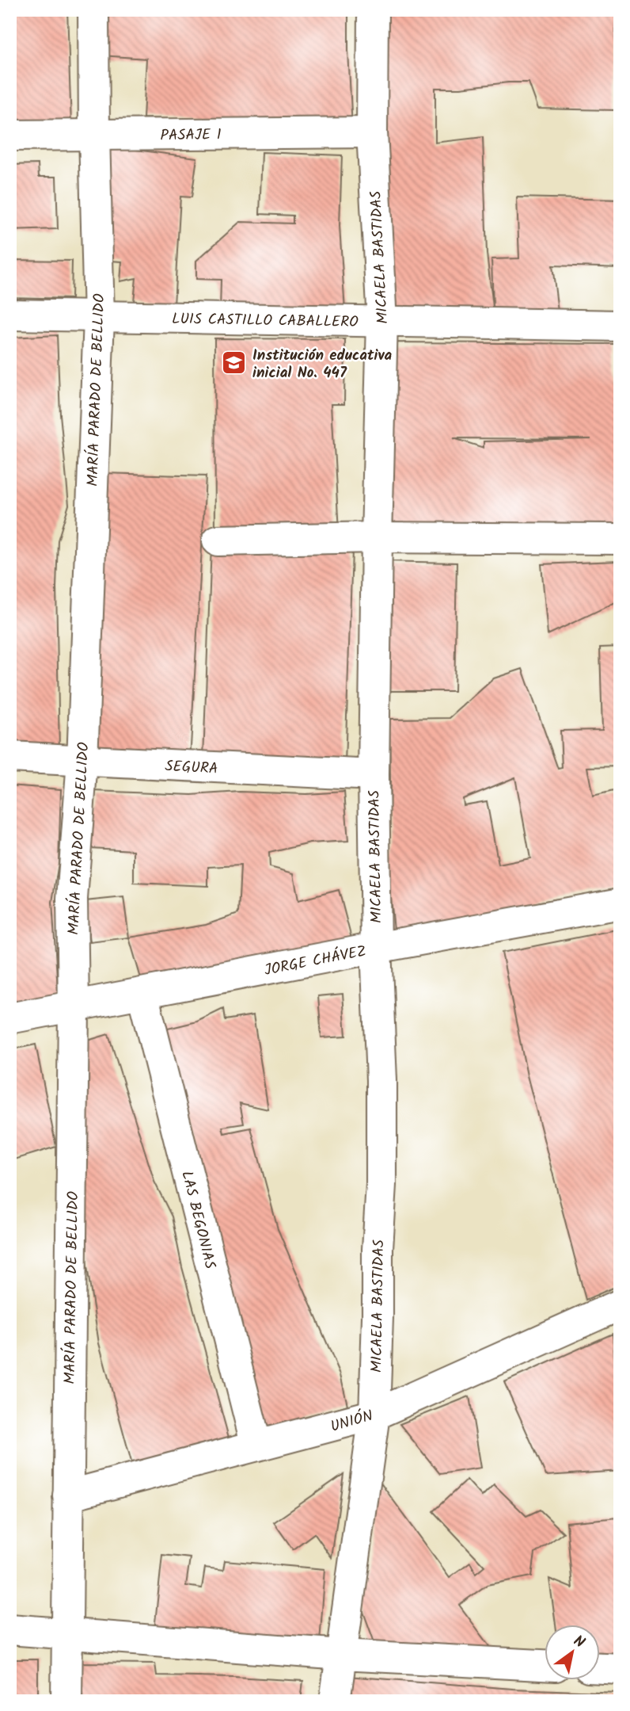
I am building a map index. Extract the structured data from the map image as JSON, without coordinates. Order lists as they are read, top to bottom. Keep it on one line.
{"streets":{"street":["PASAJE 1","MICAELA BASTIDAS","LUIS CASTILLO CABALLERO","MARÍA PARADO DE BELLIDO","SEGURA","JORGE CHÁVEZ","LAS BEGONIAS","UNIÓN"]},"crossings":[["PASAJE 1","MICAELA BASTIDAS"],["PASAJE 1","MARÍA PARADO DE BELLIDO"],["MICAELA BASTIDAS","LUIS CASTILLO CABALLERO"],["MICAELA BASTIDAS","SEGURA"],["MICAELA BASTIDAS","JORGE CHÁVEZ"],["MICAELA BASTIDAS","UNIÓN"],["LUIS CASTILLO CABALLERO","MARÍA PARADO DE BELLIDO"],["MARÍA PARADO DE BELLIDO","SEGURA"],["MARÍA PARADO DE BELLIDO","JORGE CHÁVEZ"],["MARÍA PARADO DE BELLIDO","UNIÓN"],["JORGE CHÁVEZ","LAS BEGONIAS"],["LAS BEGONIAS","UNIÓN"]],"places":{"school or university":["Institución educativa inicial No. 447"]},"north":"top right"}
